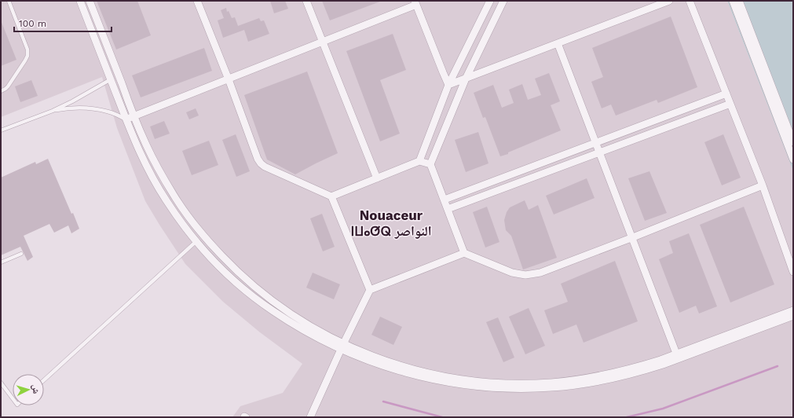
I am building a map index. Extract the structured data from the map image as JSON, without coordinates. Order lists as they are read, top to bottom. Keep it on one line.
{"districts":["Nouaceur ⵏⵡⴰⵚⵕ النواصر"],"scale_bar":"100 m","north":"right"}
